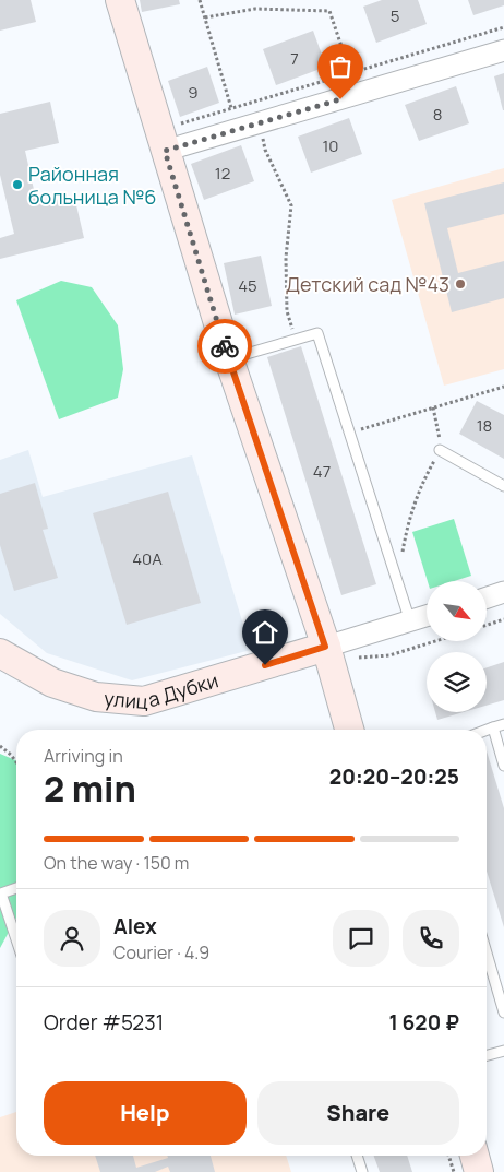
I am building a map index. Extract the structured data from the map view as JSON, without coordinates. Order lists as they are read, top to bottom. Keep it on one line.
{"streets":{"main road":["улица Дубки"]},"places":["Районная больница №6","Детский сад №43"],"house_numbers":["5","7","9","8","10","12","45","18","47","40А"],"north":"bottom right","page":{"heading":["2 min","Arriving in","20:20–20:25"],"panel":["Alex","Courier · 4.9","Order #5231","1 620 ₽"],"bar":"On the way · 150 m","buttons":["Help","Share"]}}
